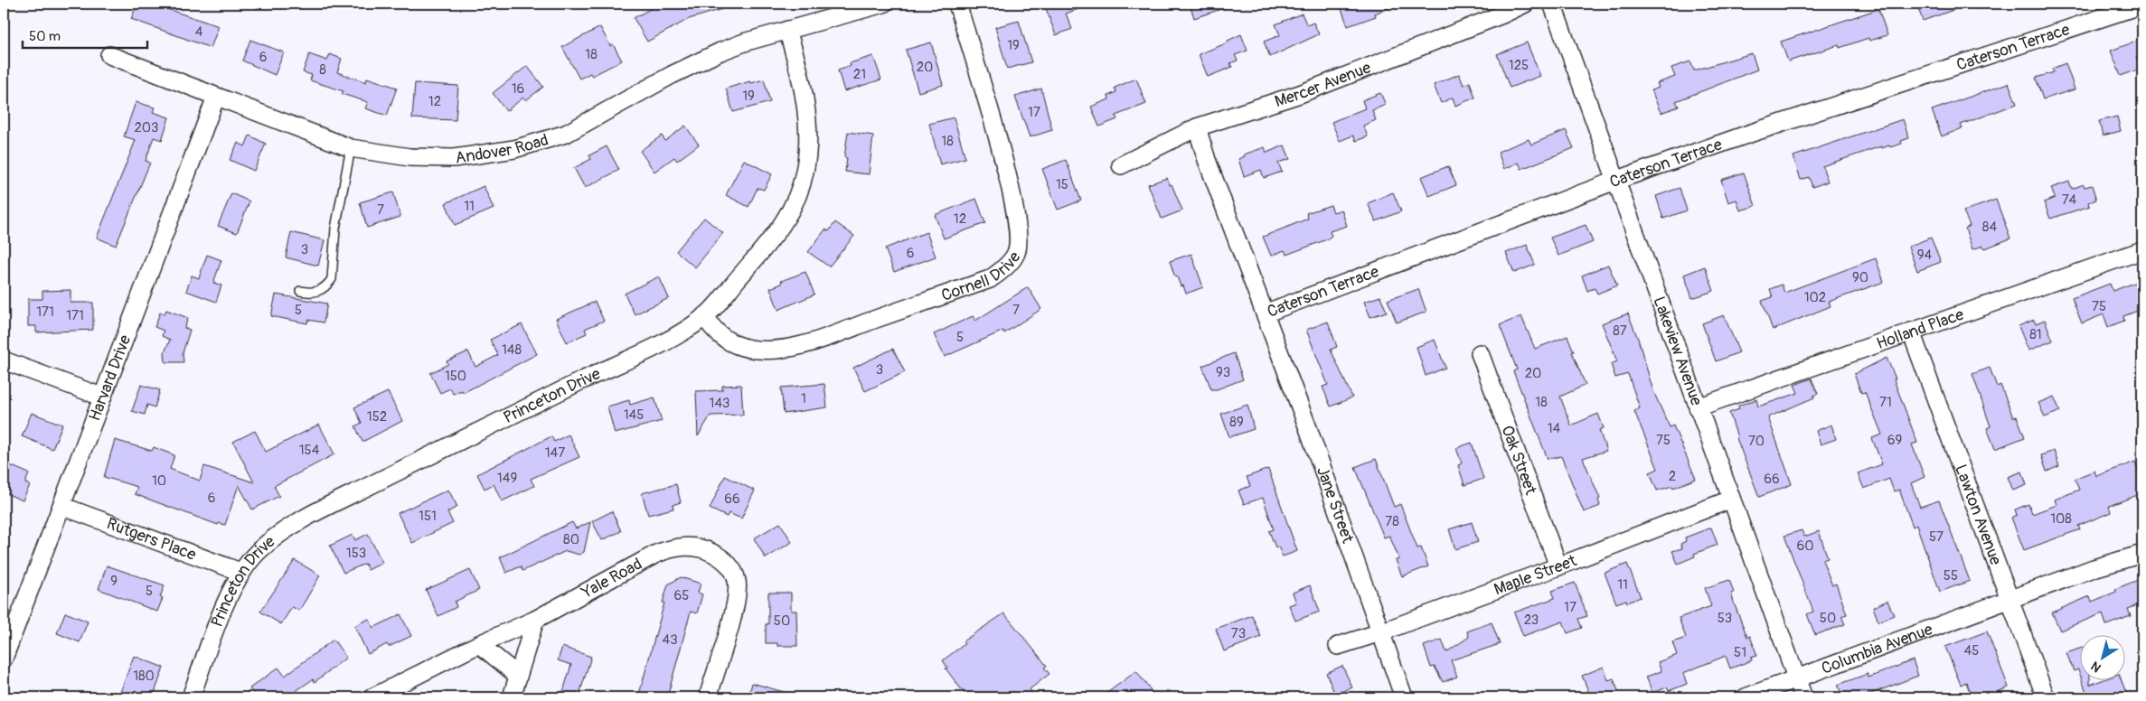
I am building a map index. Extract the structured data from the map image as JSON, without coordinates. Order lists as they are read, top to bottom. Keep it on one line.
{"streets":{"street":["Caterson Terrace","Mercer Avenue","Andover Road","Cornell Drive","Holland Place","Lakeview Avenue","Harvard Drive","Princeton Drive","Oak Street","Jane Street","Lawton Avenue","Rutgers Place","Maple Street","Yale Road","Columbia Avenue"]},"crossings":[["Caterson Terrace","Mercer Avenue"],["Caterson Terrace","Lakeview Avenue"],["Caterson Terrace","Jane Street"],["Andover Road","Harvard Drive"],["Andover Road","Princeton Drive"],["Cornell Drive","Princeton Drive"],["Holland Place","Lakeview Avenue"],["Holland Place","Lawton Avenue"],["Lakeview Avenue","Maple Street"],["Lakeview Avenue","Columbia Avenue"],["Harvard Drive","Rutgers Place"],["Princeton Drive","Rutgers Place"],["Oak Street","Maple Street"],["Jane Street","Maple Street"],["Lawton Avenue","Columbia Avenue"]],"house_numbers":["4","19","18","6","125","20","8","21","16","19","12","17","203","18","15","74","11","7","12","84","3","6","94","90","102","75","5","7","171","171","87","81","5","148","3","93","20","150","1","18","71","143","145","152","89","14","75","69","70","154","147","2","149","66","10","6","66","151","108","78","57","80","60","153","55","9","11","5","65","17","53","50","23","50","73","43","45","51","180"],"scale_bar":"50 m","north":"bottom left"}
